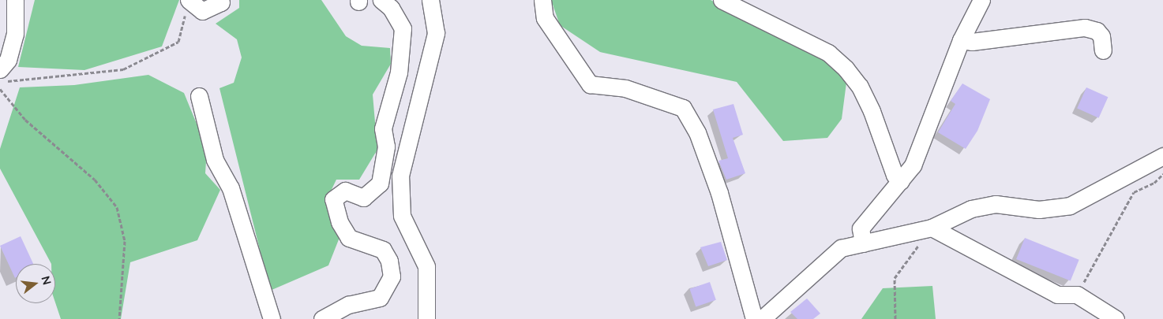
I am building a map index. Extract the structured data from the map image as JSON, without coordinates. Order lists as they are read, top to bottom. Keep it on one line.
{"north":"right"}
